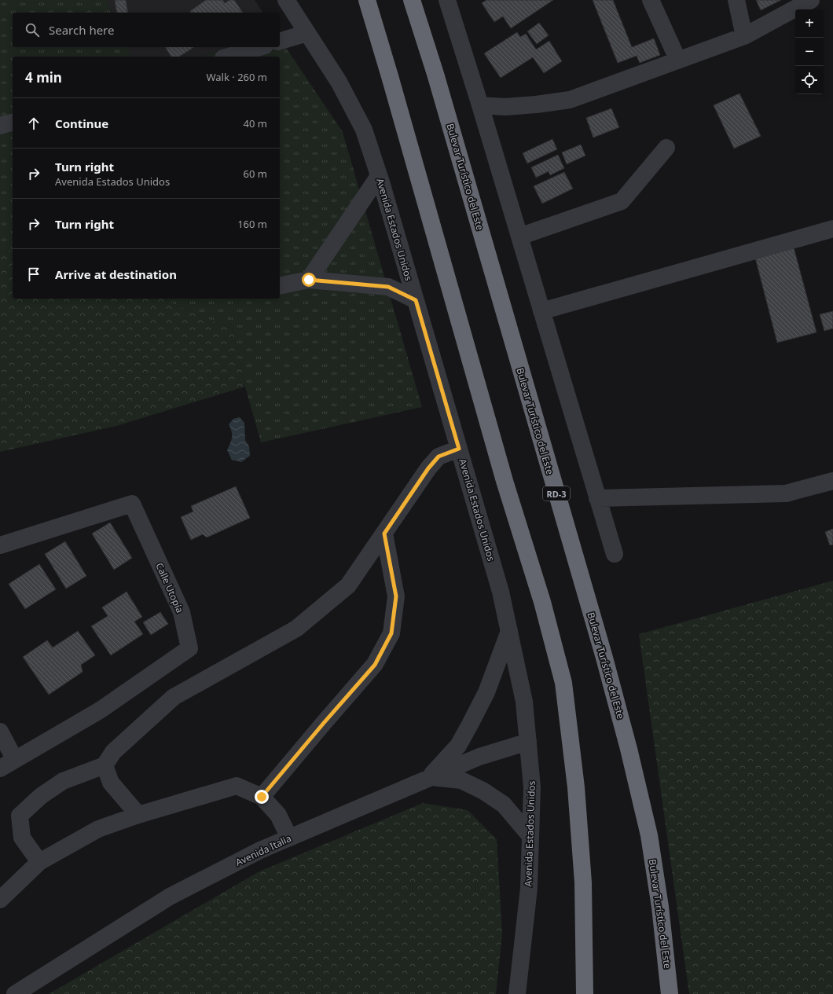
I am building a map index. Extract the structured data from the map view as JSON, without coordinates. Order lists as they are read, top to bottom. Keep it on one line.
{"streets":{"highway":["Bulevar Turístico del Este","RD-3"],"street":["Avenida Estados Unidos","Calle Utopía","Avenida Italia"]},"crossings":[["Avenida Estados Unidos","Avenida Italia"]],"page":{"map_buttons":["+","−"],"search":"Search here","heading":["4 min","Walk · 260 m"],"list":[["Continue","40 m"],["Turn right","Avenida Estados Unidos","60 m"],["Turn right","160 m"],"Arrive at destination"]}}
